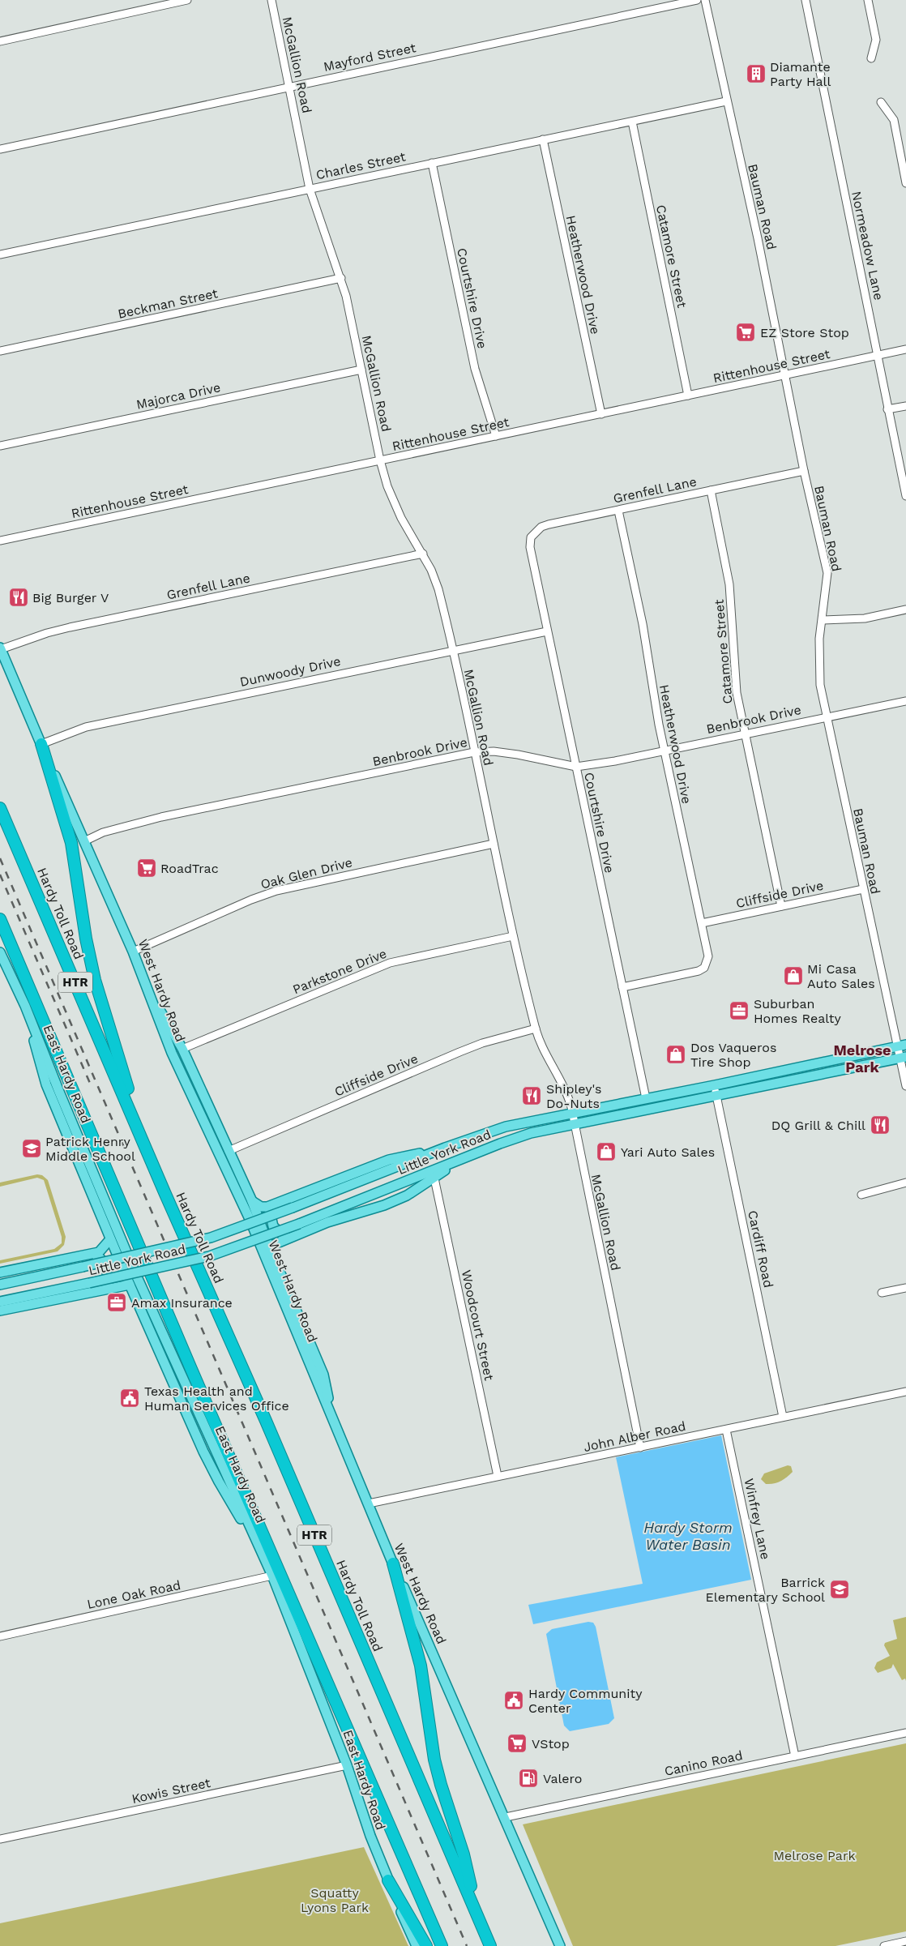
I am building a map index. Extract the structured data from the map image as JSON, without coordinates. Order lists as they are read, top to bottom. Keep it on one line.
{"streets":{"highway":["Hardy Toll Road","HTR"],"main road":["West Hardy Road","East Hardy Road","Little York Road"],"street":["Mayford Street","McGallion Road","Charles Street","Bauman Road","Normeadow Lane","Catamore Street","Heatherwood Drive","Courtshire Drive","Beckman Street","Rittenhouse Street","Majorca Drive","Grenfell Lane","Dunwoody Drive","Benbrook Drive","Oak Glen Drive","Cliffside Drive","Parkstone Drive","Cardiff Road","Woodcourt Street","John Alber Road","Winfrey Lane","Lone Oak Road","Canino Road","Kowis Street"]},"crossings":[["Mayford Street","McGallion Road"],["McGallion Road","Charles Street"],["McGallion Road","Beckman Street"],["McGallion Road","Rittenhouse Street"],["McGallion Road","Majorca Drive"],["McGallion Road","Grenfell Lane"],["McGallion Road","Dunwoody Drive"],["McGallion Road","Benbrook Drive"],["McGallion Road","Oak Glen Drive"],["McGallion Road","Cliffside Drive"],["McGallion Road","Parkstone Drive"],["McGallion Road","Little York Road"],["McGallion Road","John Alber Road"],["Charles Street","Bauman Road"],["Charles Street","Catamore Street"],["Charles Street","Heatherwood Drive"],["Charles Street","Courtshire Drive"],["Bauman Road","Rittenhouse Street"],["Bauman Road","Grenfell Lane"],["Bauman Road","Benbrook Drive"],["Bauman Road","Cliffside Drive"],["Bauman Road","Little York Road"],["Normeadow Lane","Rittenhouse Street"],["Catamore Street","Rittenhouse Street"],["Catamore Street","Grenfell Lane"],["Catamore Street","Benbrook Drive"],["Catamore Street","Cliffside Drive"],["Heatherwood Drive","Courtshire Drive"],["Heatherwood Drive","Rittenhouse Street"],["Heatherwood Drive","Grenfell Lane"],["Heatherwood Drive","Benbrook Drive"],["Heatherwood Drive","Cliffside Drive"],["Courtshire Drive","Rittenhouse Street"],["Courtshire Drive","Grenfell Lane"],["Courtshire Drive","Dunwoody Drive"],["Courtshire Drive","Benbrook Drive"],["Courtshire Drive","Little York Road"],["Grenfell Lane","West Hardy Road"],["Dunwoody Drive","West Hardy Road"],["Benbrook Drive","West Hardy Road"],["Oak Glen Drive","West Hardy Road"],["West Hardy Road","Little York Road"],["West Hardy Road","John Alber Road"],["West Hardy Road","Canino Road"],["East Hardy Road","Little York Road"],["East Hardy Road","Lone Oak Road"],["East Hardy Road","Kowis Street"],["Little York Road","Cardiff Road"],["Cardiff Road","John Alber Road"],["Woodcourt Street","John Alber Road"],["John Alber Road","Winfrey Lane"],["Winfrey Lane","Canino Road"]],"districts":["Melrose Park"],"water":["Hardy Storm Water Basin"],"parks":["Melrose Park","Squatty Lyons Park"],"places":{"building":["Diamante Party Hall"],"supermarket":["EZ Store Stop","RoadTrac","VStop"],"restaurant":["Big Burger V","Shipley's Do-Nuts","DQ Grill & Chill"],"shop":["Mi Casa Auto Sales","Dos Vaqueros Tire Shop","Yari Auto Sales"],"office":["Suburban Homes Realty","Amax Insurance"],"school or university":["Patrick Henry Middle School","Barrick Elementary School"],"public building":["Texas Health and Human Services Office","Hardy Community Center"],"fuel station":["Valero"]}}
